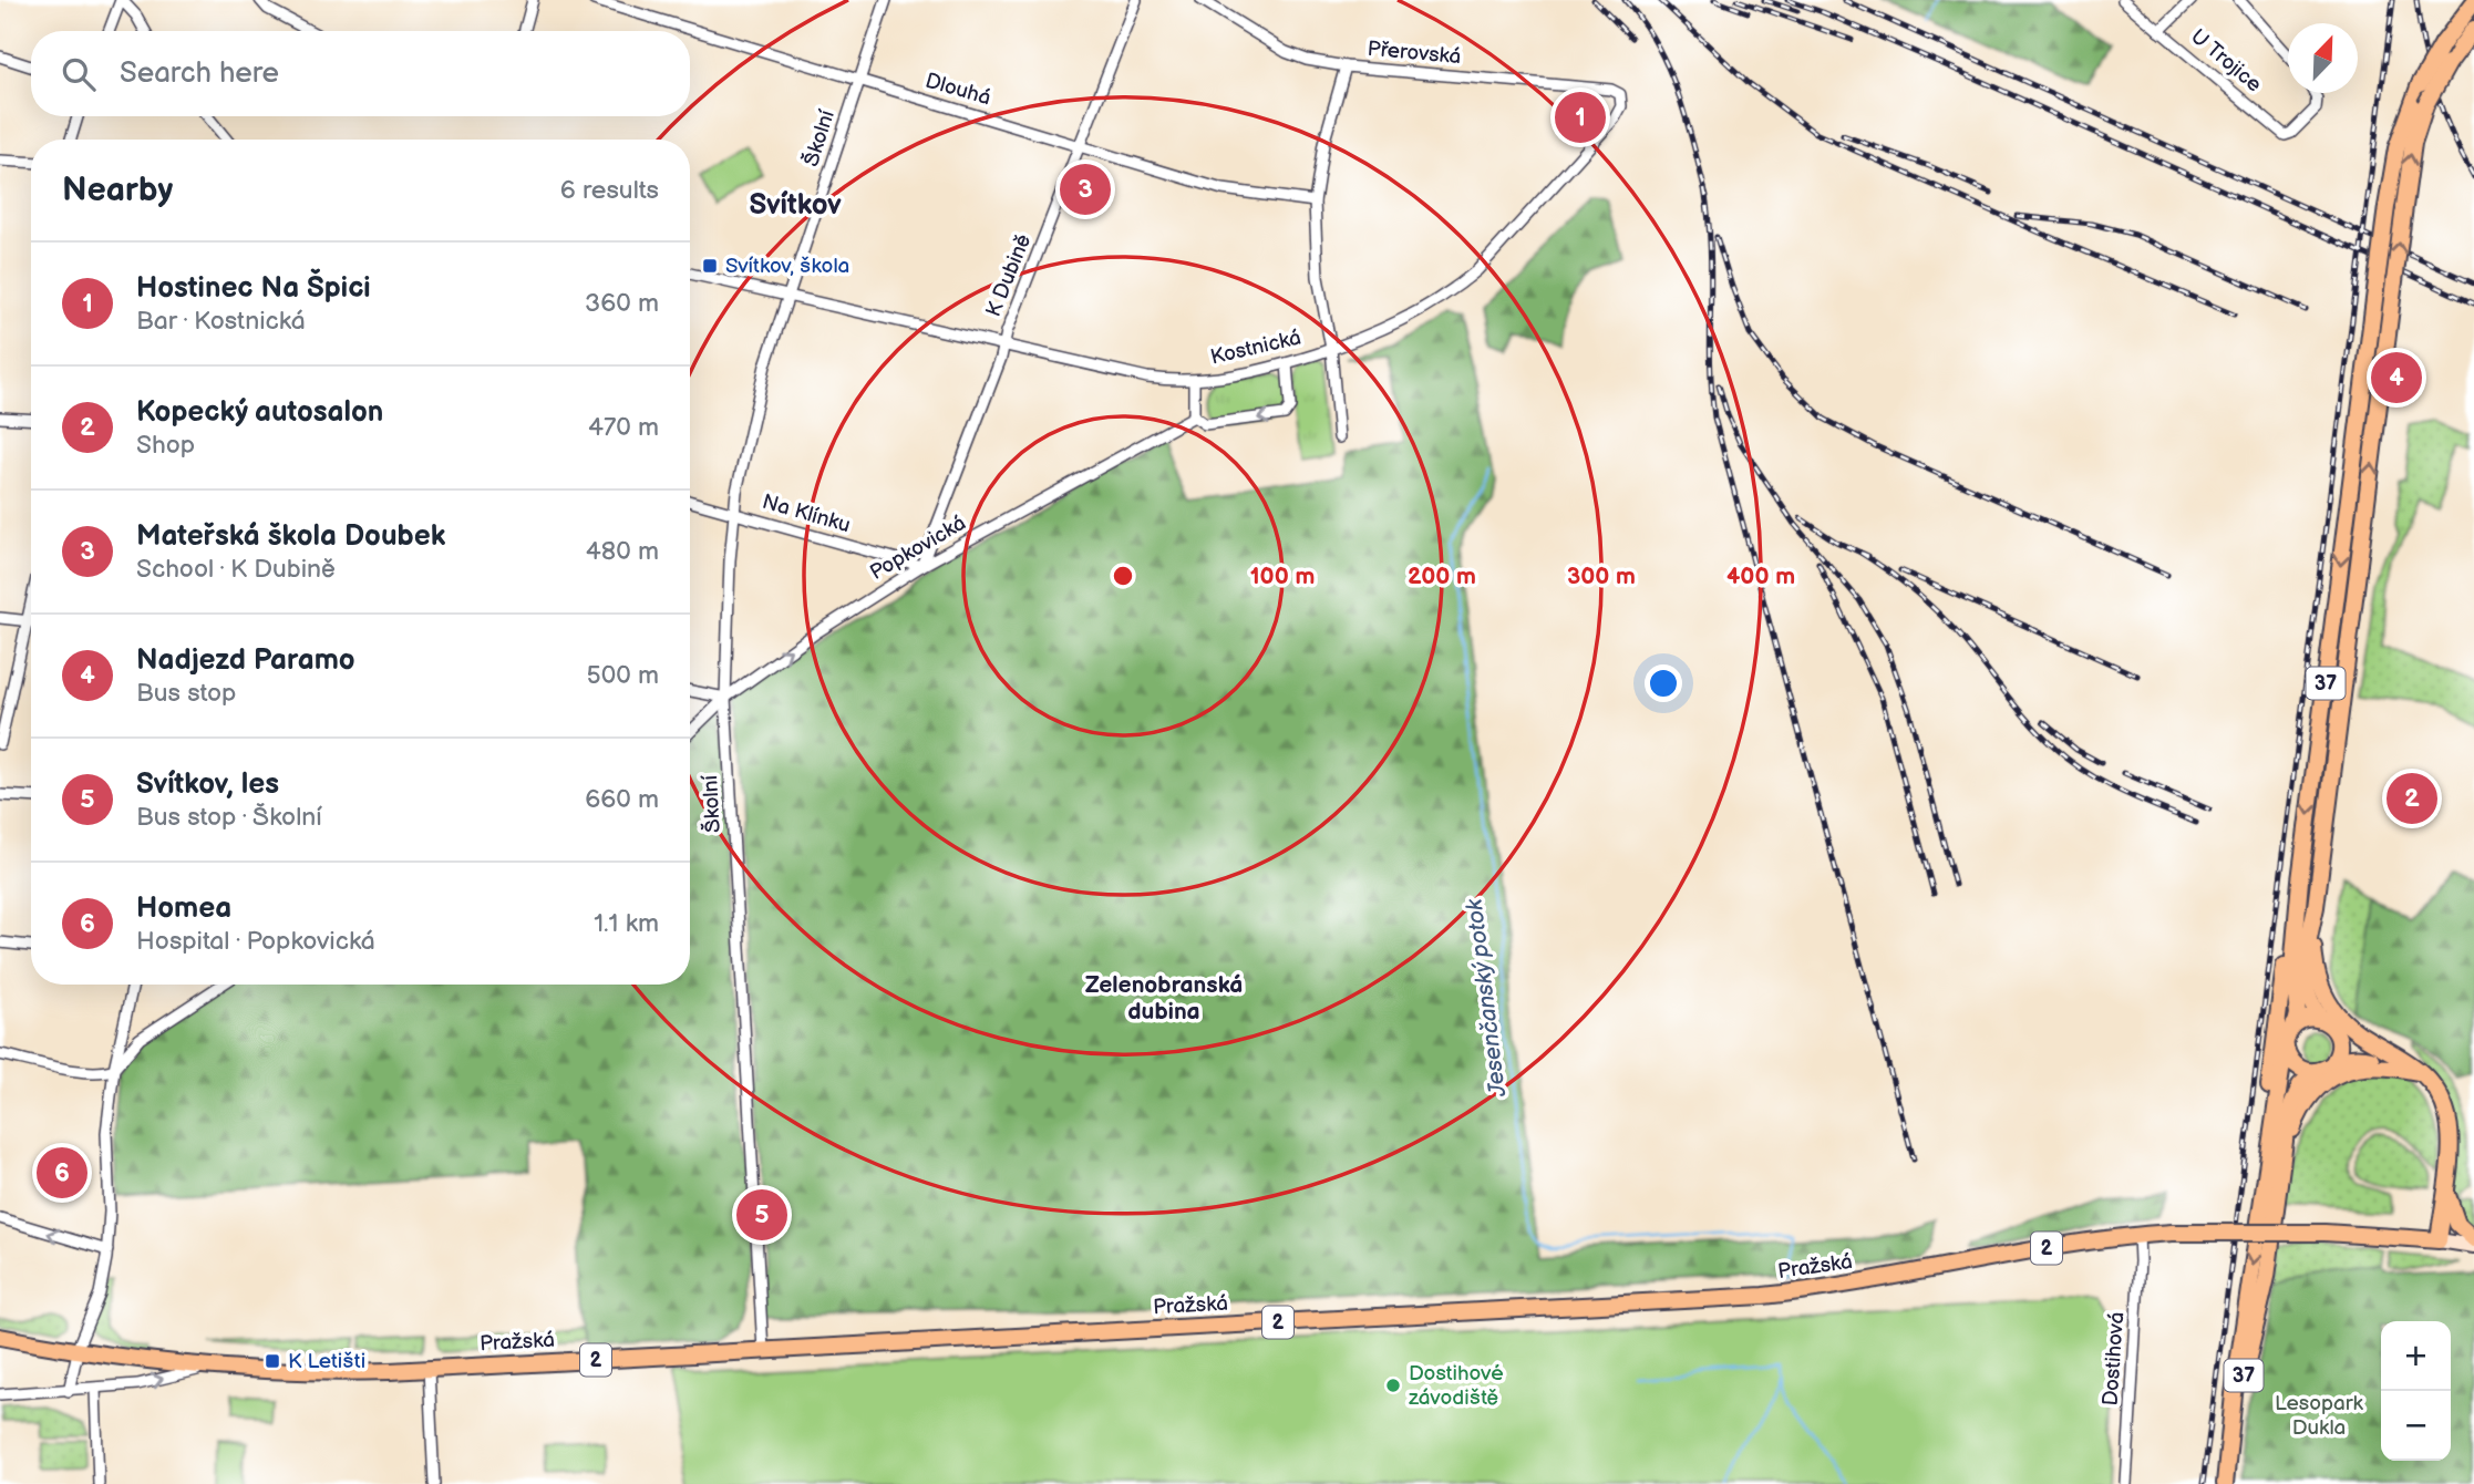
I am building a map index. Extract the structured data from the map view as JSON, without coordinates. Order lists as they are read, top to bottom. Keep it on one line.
{"streets":{"main road":["37","2","Pražská"],"street":["Přerovská","U Trojice","Dlouhá","Školní","K Dubině","Kostnická","Na Klínku","Popkovická","Dostihová"]},"crossings":[["Přerovská","Kostnická"],["Dlouhá","Školní"],["Dlouhá","K Dubině"],["Školní","Kostnická"],["Školní","Na Klínku"],["Školní","Popkovická"],["Školní","Pražská"],["K Dubině","Kostnická"],["K Dubině","Na Klínku"],["K Dubině","Popkovická"],["Na Klínku","Popkovická"],["Pražská","Dostihová"]],"one_way":["Popkovická"],"districts":["Svítkov","Zelenobranská dubina"],"water":["Jesenčanský potok"],"parks":["Lesopark Dukla"],"places":{"transit":["Svítkov, škola","K Letišti"],"other":["Dostihové závodiště"]},"north":"top right","page":{"search":"Search here","pins":["1","3","4","2","6","5"],"heading":["Nearby","6 results"],"list":[{"mark":"1","name":"Hostinec Na Špici","note":"Bar · Kostnická","value":"360 m"},{"mark":"2","name":"Kopecký autosalon","note":"Shop","value":"470 m"},{"mark":"3","name":"Mateřská škola Doubek","note":"School · K Dubině","value":"480 m"},{"mark":"4","name":"Nadjezd Paramo","note":"Bus stop","value":"500 m"},{"mark":"5","name":"Svítkov, les","note":"Bus stop · Školní","value":"660 m"},{"mark":"6","name":"Homea","note":"Hospital · Popkovická","value":"1.1 km"}],"map_buttons":["+","−"]},"rings":["100 m","200 m","300 m","400 m"]}
